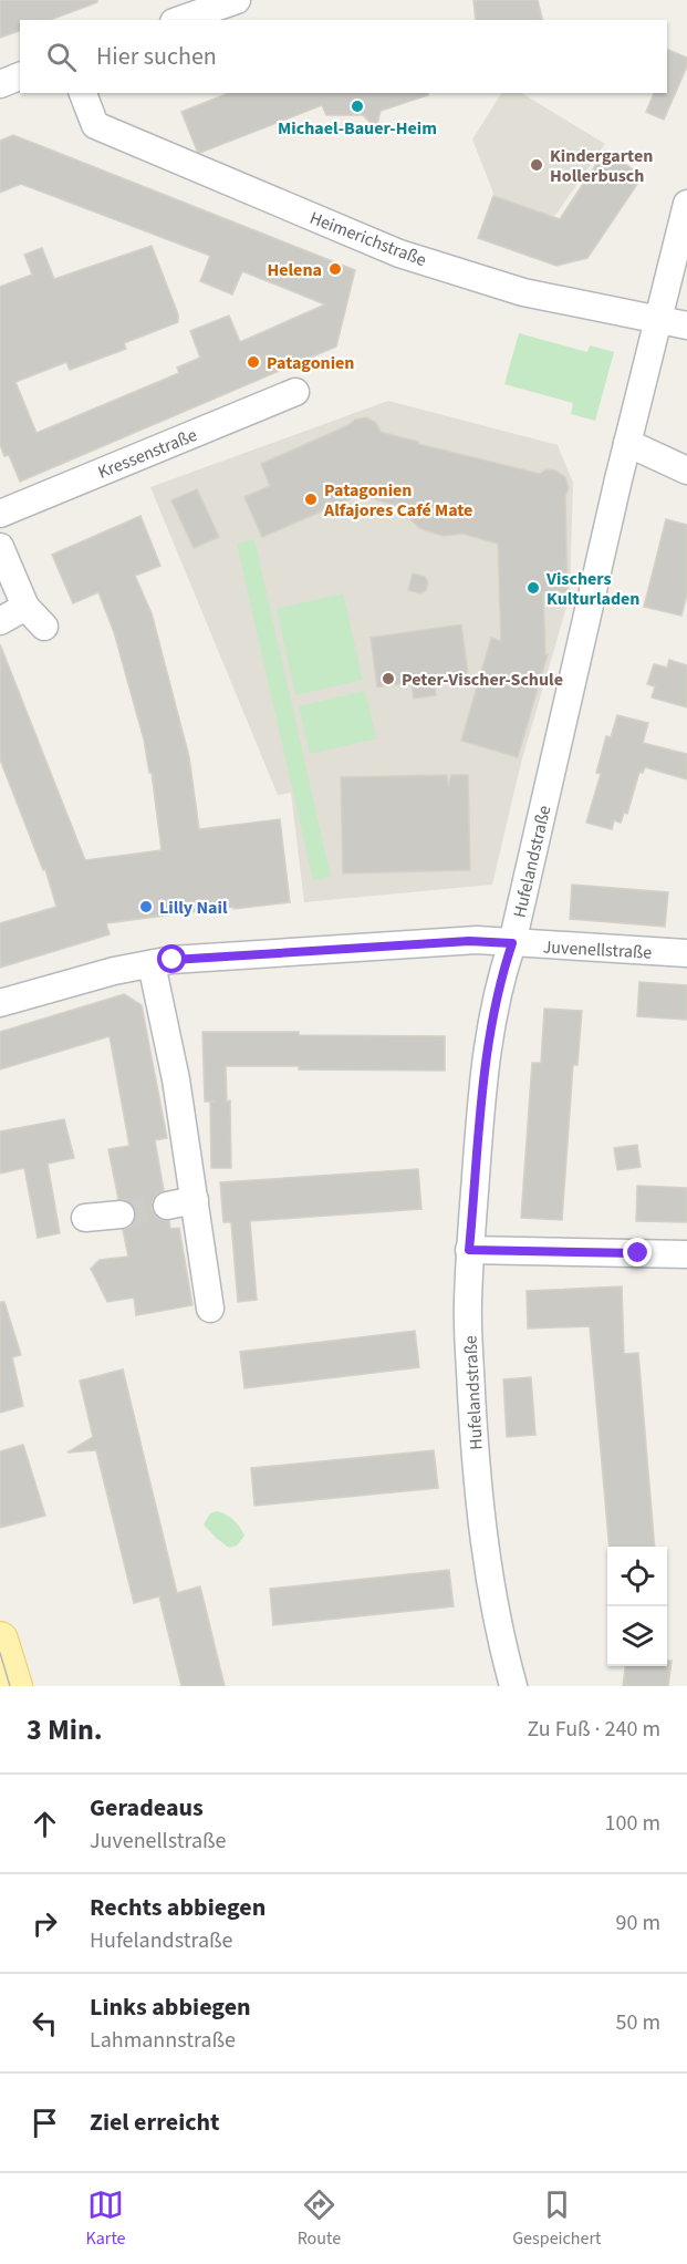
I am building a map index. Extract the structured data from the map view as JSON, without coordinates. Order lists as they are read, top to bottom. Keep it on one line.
{"streets":{"street":["Heimerichstraße","Kressenstraße","Hufelandstraße","Juvenellstraße"]},"crossings":[["Heimerichstraße","Hufelandstraße"],["Hufelandstraße","Juvenellstraße"]],"places":["Michael-Bauer-Heim","Kindergarten Hollerbusch","Helena","Patagonien","Patagonien Alfajores Café Mate","Vischers Kulturladen","Peter-Vischer-Schule","Lilly Nail"],"page":{"search":"Hier suchen","heading":["3 Min.","Zu Fuß · 240 m"],"list":[["Geradeaus","Juvenellstraße","100 m"],["Rechts abbiegen","Hufelandstraße","90 m"],["Links abbiegen","Lahmannstraße","50 m"],"Ziel erreicht"],"nav":["Karte","Route","Gespeichert"]}}
